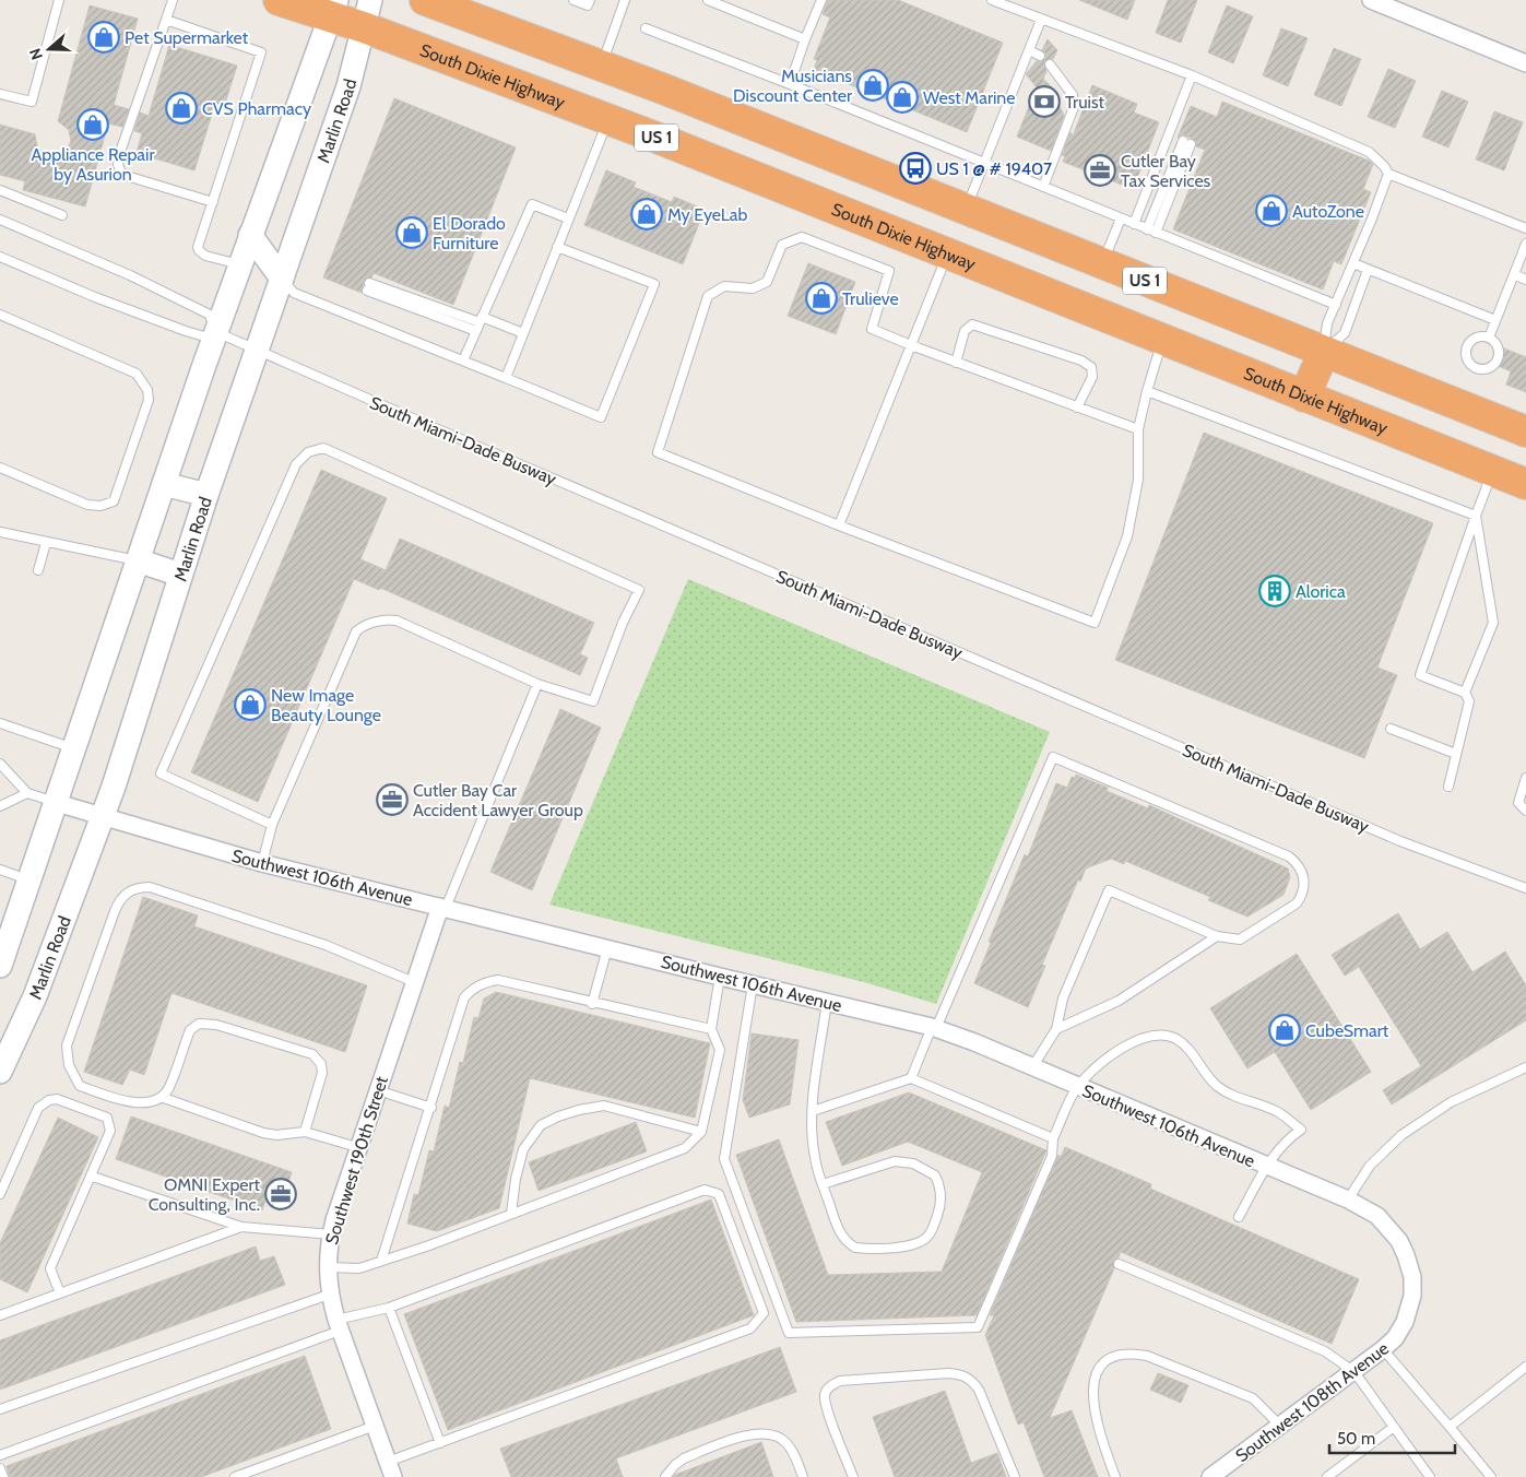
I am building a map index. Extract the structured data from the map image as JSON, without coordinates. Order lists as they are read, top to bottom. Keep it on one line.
{"streets":{"highway":["South Dixie Highway","US 1"],"street":["Marlin Road","Southwest 106th Avenue","Southwest 190th Street","Southwest 108th Avenue"],"lane":["South Miami-Dade Busway"]},"crossings":[["South Dixie Highway","Marlin Road"],["Marlin Road","South Miami-Dade Busway"],["Marlin Road","Southwest 106th Avenue"],["Southwest 106th Avenue","Southwest 190th Street"],["Southwest 106th Avenue","Southwest 108th Avenue"]],"places":{"shop":["Pet Supermarket","Musicians Discount Center","West Marine","CVS Pharmacy","Appliance Repair by Asurion","AutoZone","My EyeLab","El Dorado Furniture","Trulieve","New Image Beauty Lounge","CubeSmart"],"bank":["Truist"],"bus stop":["US 1 @ # 19407"],"office":["Cutler Bay Tax Services","Cutler Bay Car Accident Lawyer Group","OMNI Expert Consulting, Inc."],"building":["Alorica"]},"scale_bar":"50 m","north":"left"}
